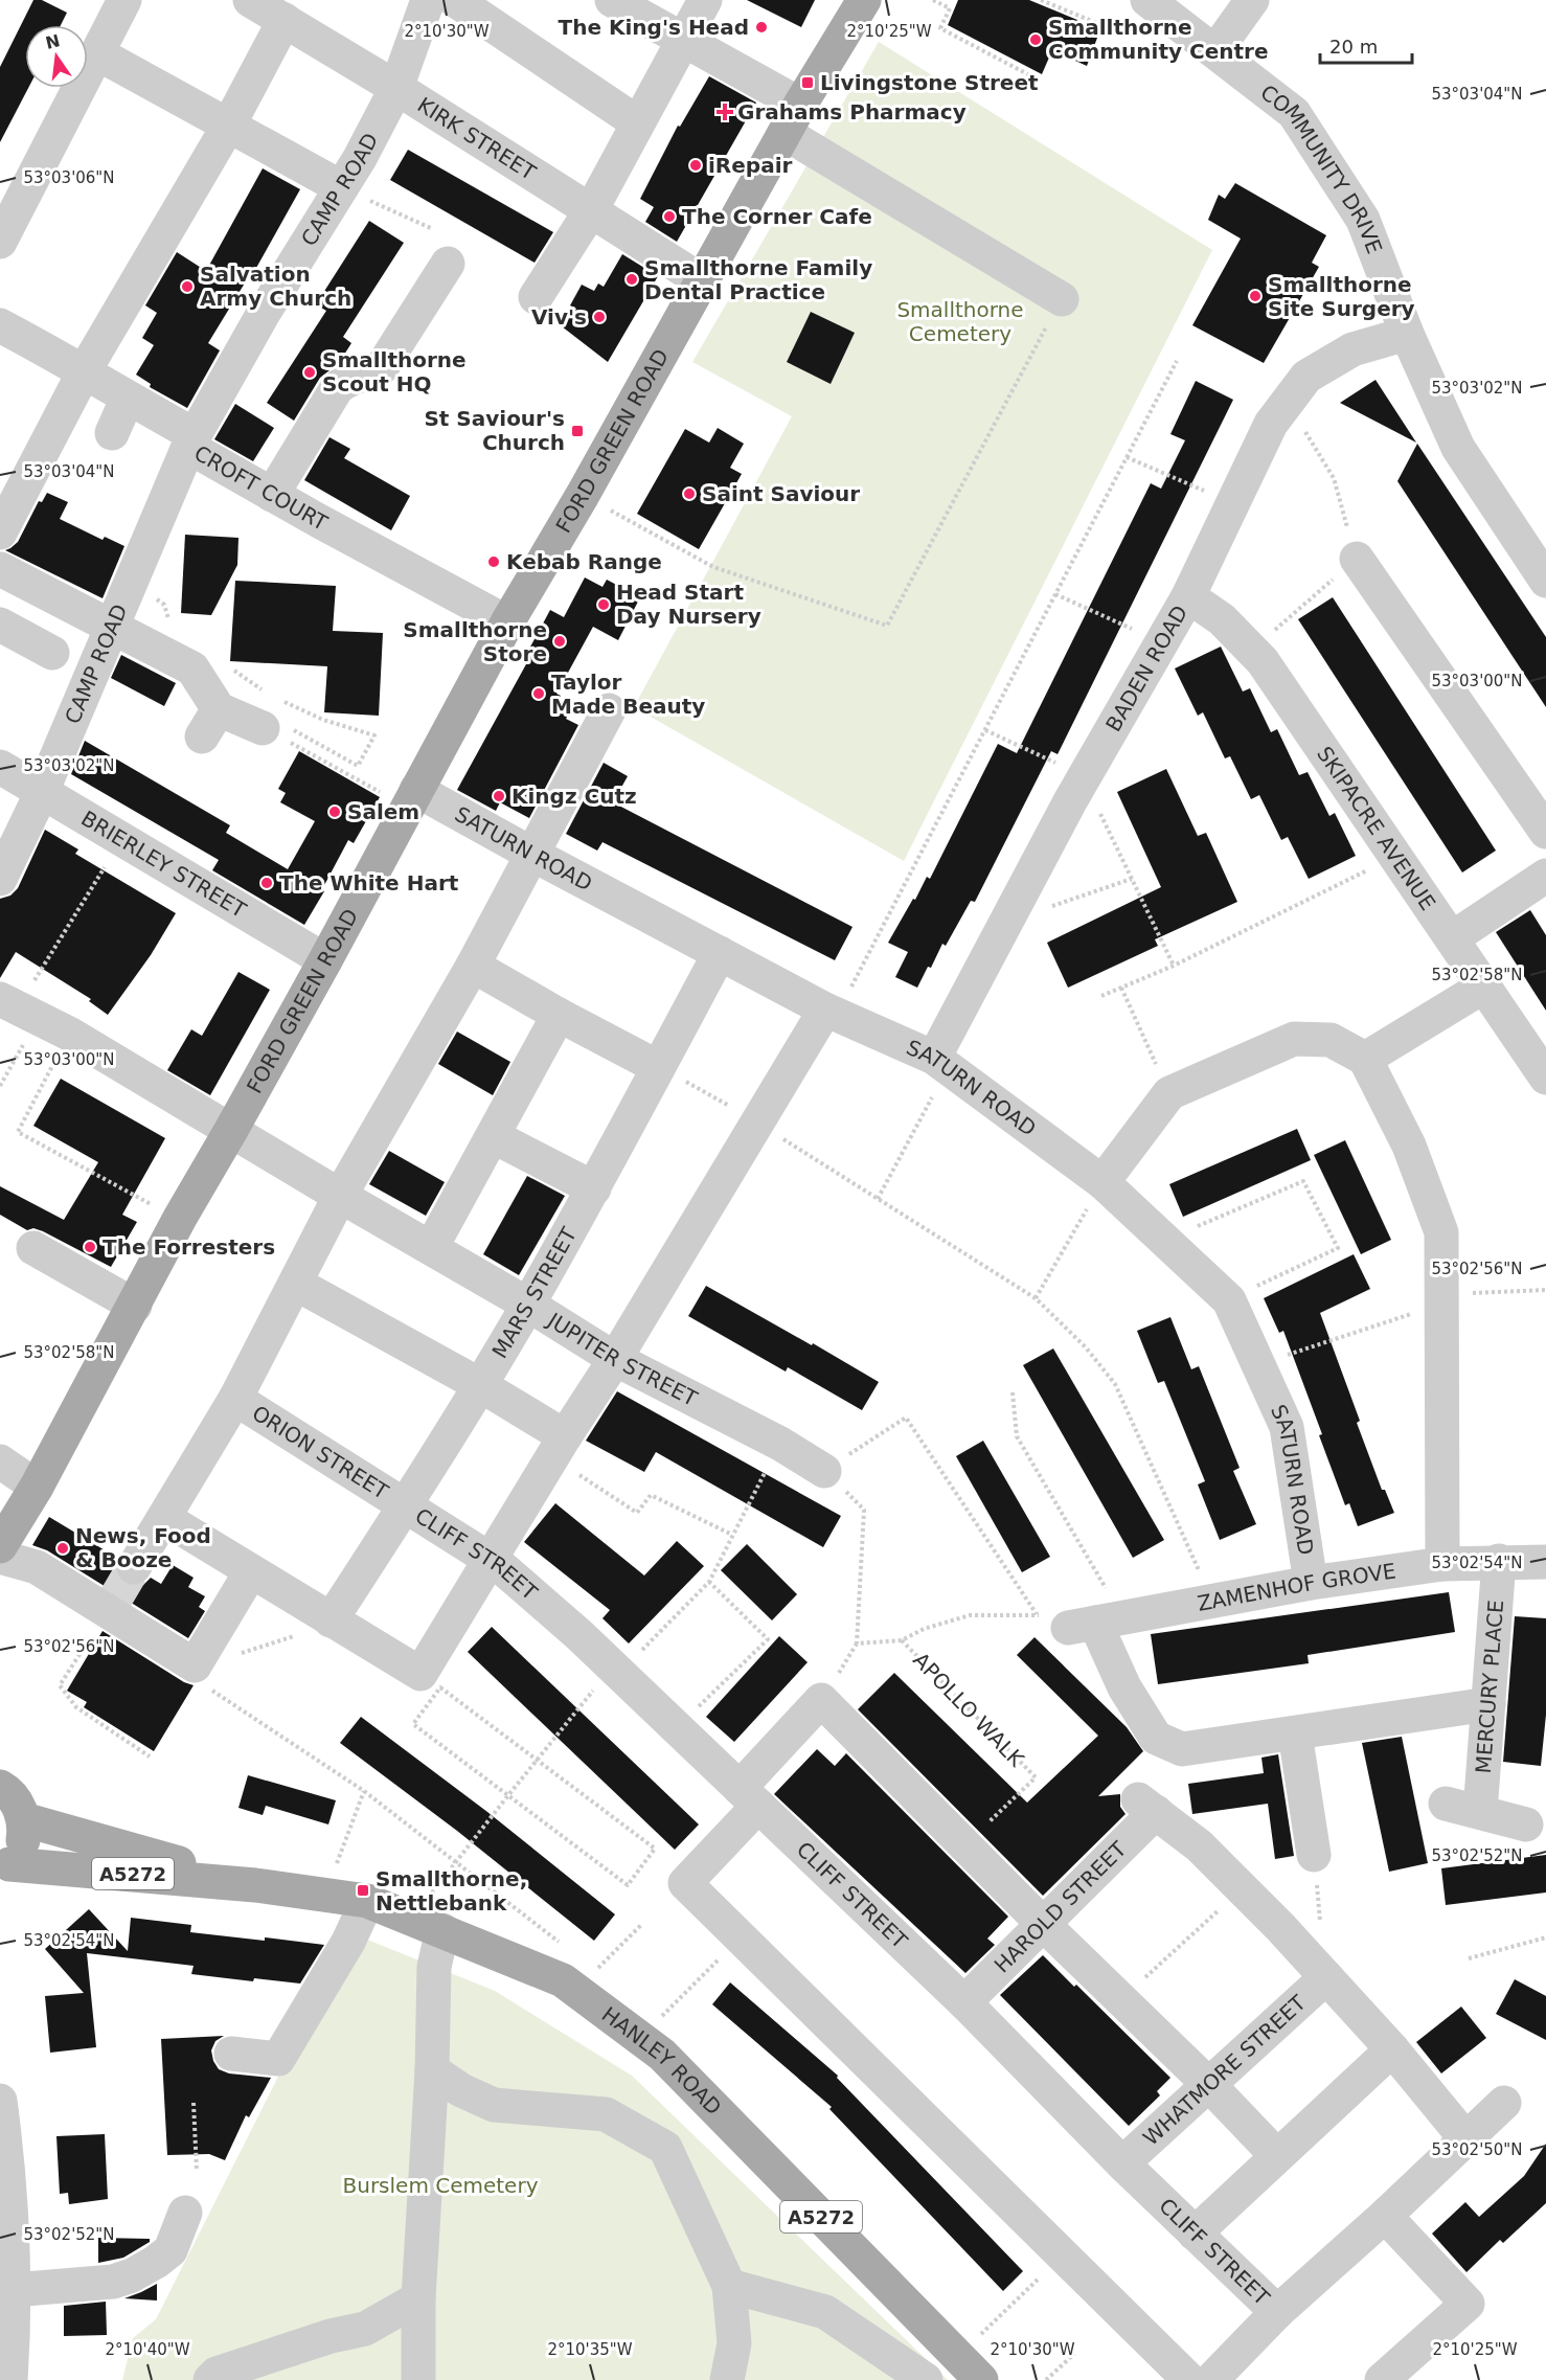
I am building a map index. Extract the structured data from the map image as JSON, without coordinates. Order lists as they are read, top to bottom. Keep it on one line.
{"streets":{"main road":["FORD GREEN ROAD","A5272","HANLEY ROAD"],"street":["KIRK STREET","COMMUNITY DRIVE","CAMP ROAD","CROFT COURT","BADEN ROAD","SKIPACRE AVENUE","SATURN ROAD","BRIERLEY STREET","MARS STREET","JUPITER STREET","ORION STREET","CLIFF STREET","ZAMENHOF GROVE","MERCURY PLACE","HAROLD STREET","WHATMORE STREET"],"path":["APOLLO WALK"]},"crossings":[["KIRK STREET","CAMP ROAD"],["KIRK STREET","FORD GREEN ROAD"],["COMMUNITY DRIVE","BADEN ROAD"],["CAMP ROAD","CROFT COURT"],["CAMP ROAD","BRIERLEY STREET"],["FORD GREEN ROAD","CROFT COURT"],["FORD GREEN ROAD","SATURN ROAD"],["FORD GREEN ROAD","BRIERLEY STREET"],["FORD GREEN ROAD","JUPITER STREET"],["BADEN ROAD","SKIPACRE AVENUE"],["BADEN ROAD","SATURN ROAD"],["SATURN ROAD","MARS STREET"],["SATURN ROAD","ZAMENHOF GROVE"],["MARS STREET","JUPITER STREET"],["MARS STREET","ORION STREET"],["MARS STREET","CLIFF STREET"],["ORION STREET","CLIFF STREET"],["CLIFF STREET","HAROLD STREET"],["CLIFF STREET","WHATMORE STREET"],["ZAMENHOF GROVE","MERCURY PLACE"],["A5272","HANLEY ROAD"]],"parks":["Smallthorne Cemetery","Burslem Cemetery"],"places":{"other":["The King's Head","Smallthorne Community Centre","iRepair","The Corner Cafe","Smallthorne Family Dental Practice","Salvation Army Church","Smallthorne Site Surgery","Viv's","Smallthorne Scout HQ","Saint Saviour","Kebab Range","Head Start Day Nursery","Smallthorne Store","Taylor Made Beauty","Kingz Cutz","Salem","The White Hart","The Forresters","News, Food & Booze"],"transit":["Livingstone Street","St Saviour's Church","Smallthorne, Nettlebank"],"health":["Grahams Pharmacy"]},"scale_bar":"20 m","north":"top","coordinates":["2°10'30\"W","2°10'25\"W","53°03'04\"N","53°03'06\"N","53°03'02\"N","53°03'00\"N","53°02'58\"N","53°02'56\"N","53°02'54\"N","53°02'52\"N","53°02'50\"N","2°10'40\"W","2°10'35\"W"]}
